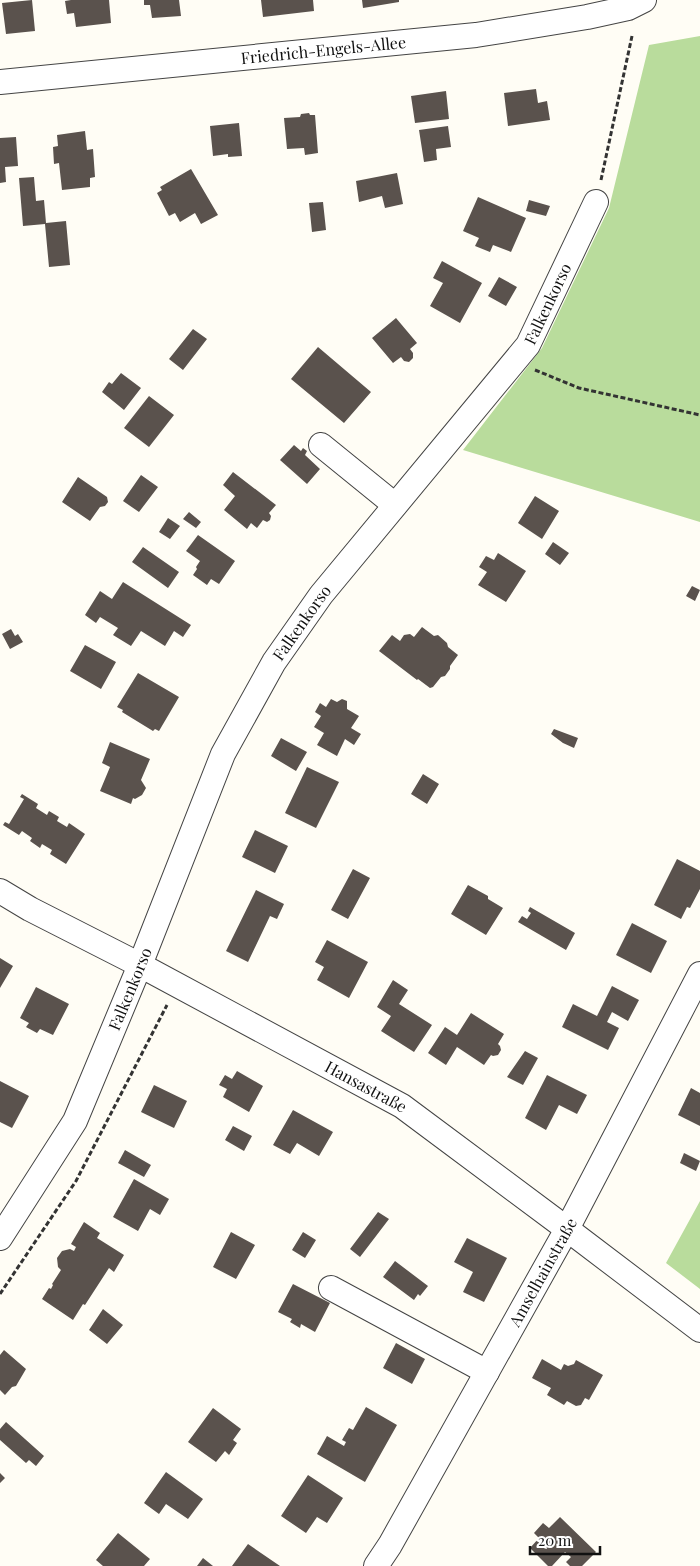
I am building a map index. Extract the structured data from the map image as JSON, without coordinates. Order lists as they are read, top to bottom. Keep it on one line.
{"streets":{"street":["Friedrich-Engels-Allee","Falkenkorso","Hansastraße","Amselhainstraße"]},"crossings":[["Falkenkorso","Hansastraße"],["Hansastraße","Amselhainstraße"]],"scale_bar":"20 m"}
